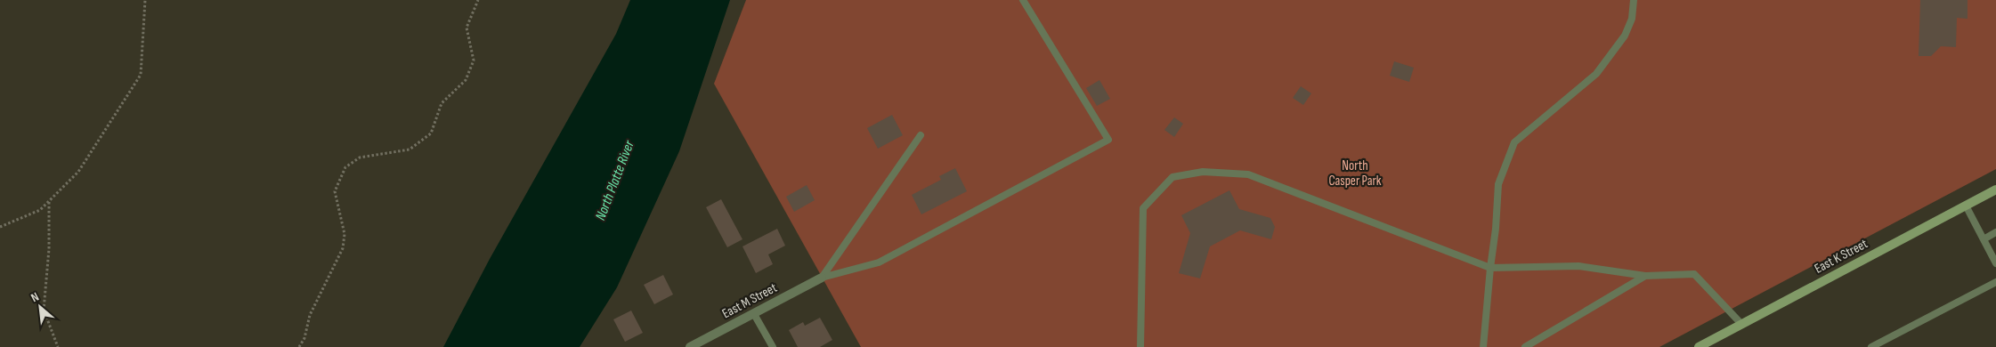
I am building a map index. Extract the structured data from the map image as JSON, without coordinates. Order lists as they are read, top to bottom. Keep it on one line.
{"streets":{"street":["East K Street","East M Street"]},"water":["North Platte River"],"parks":["North Casper Park"],"north":"top left"}
